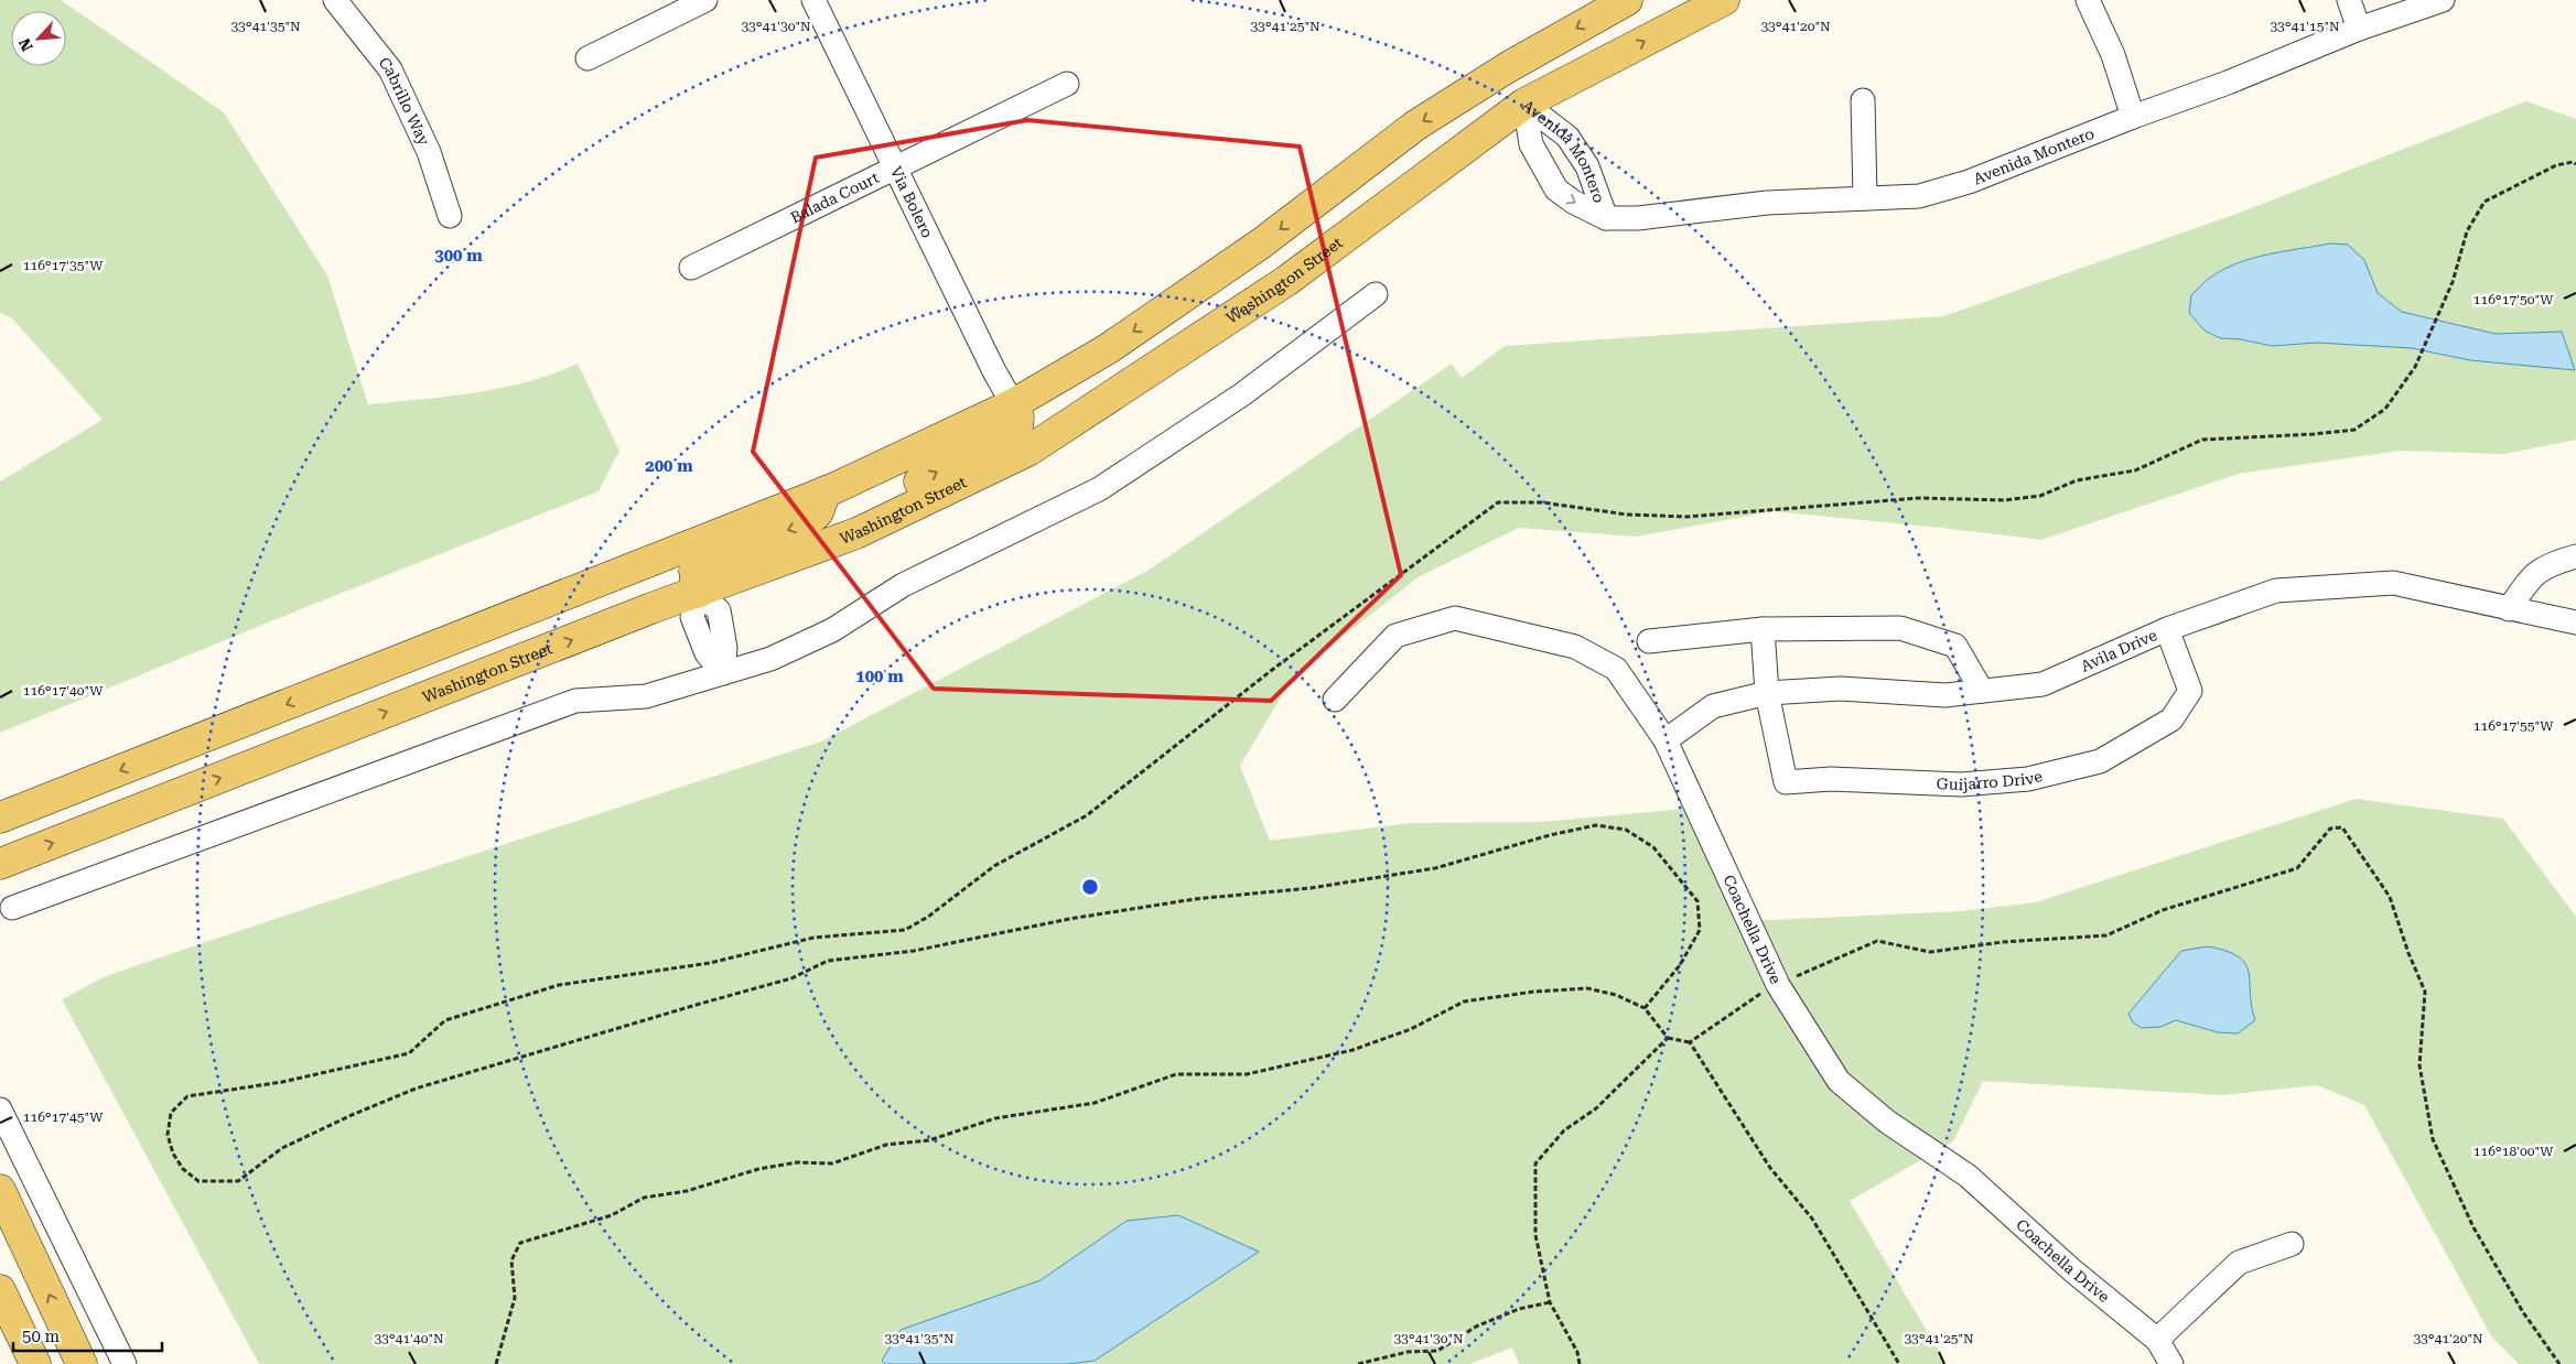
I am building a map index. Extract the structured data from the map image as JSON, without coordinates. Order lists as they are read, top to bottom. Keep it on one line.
{"streets":{"main road":["Washington Street"],"street":["Cabrillo Way","Avenida Montero","Balada Court","Via Bolero","Avila Drive","Guijarro Drive","Coachella Drive"]},"crossings":[["Avenida Montero","Washington Street"],["Balada Court","Via Bolero"],["Avila Drive","Guijarro Drive"],["Avila Drive","Coachella Drive"]],"scale_bar":"50 m","north":"bottom left","coordinates":["33°41'35\"N","33°41'30\"N","33°41'25\"N","33°41'20\"N","33°41'15\"N","116°17'35\"W","116°17'50\"W","116°17'40\"W","116°17'55\"W","116°17'45\"W","116°18'00\"W","33°41'40\"N"],"rings":["300 m","200 m","100 m"]}
